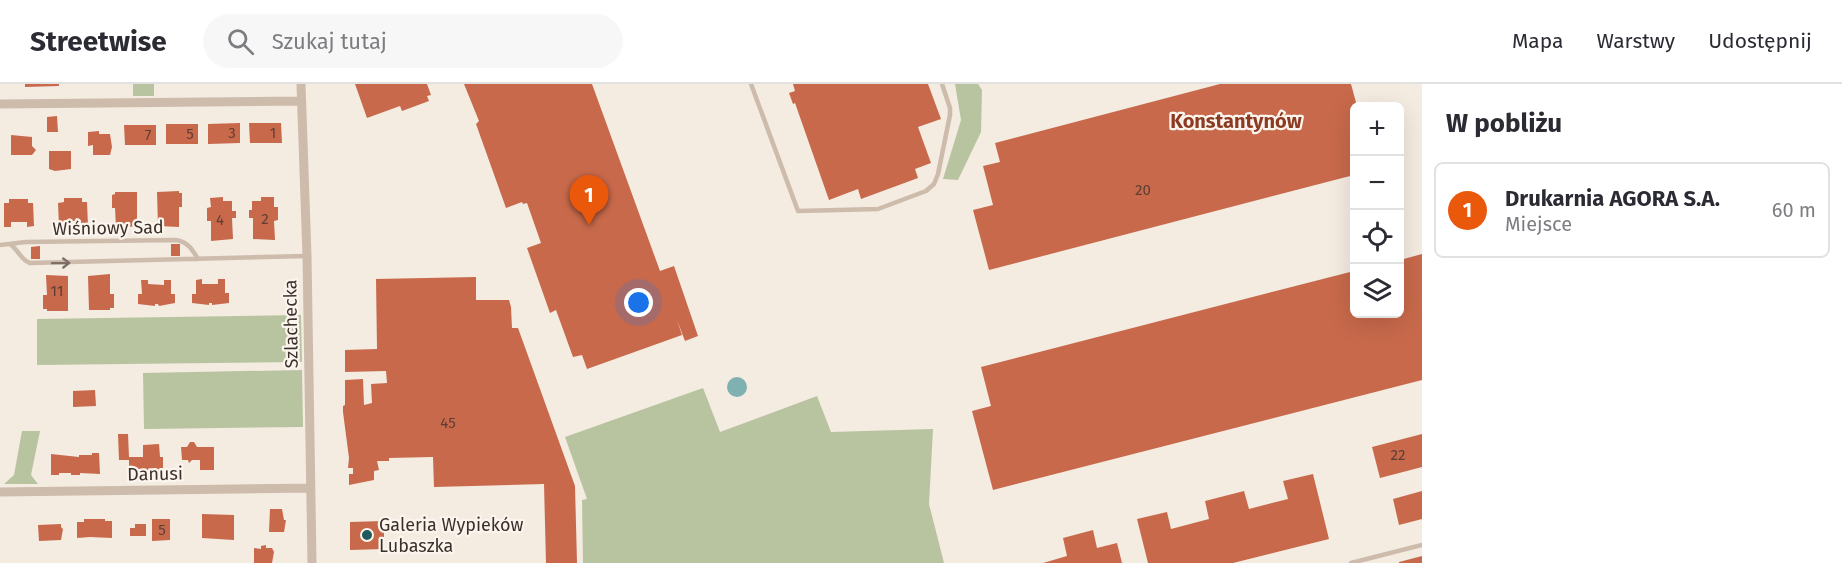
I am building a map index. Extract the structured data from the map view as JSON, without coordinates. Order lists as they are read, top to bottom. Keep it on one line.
{"streets":{"street":["Szlachecka","Danusi"],"lane":["Wiśniowy Sad"]},"crossings":[["Wiśniowy Sad","Szlachecka"],["Szlachecka","Danusi"]],"districts":["Konstantynów"],"places":["Galeria Wypieków Lubaszka"],"house_numbers":["3","1","5","7","20","2","4","11","45","22","5"],"page":{"header":"Streetwise","search":"Szukaj tutaj","nav":["Mapa","Warstwy","Udostępnij"],"heading":"W pobliżu","map_buttons":["+","−"],"list":[{"mark":"1","name":"Drukarnia AGORA S.A.","note":"Miejsce","value":"60 m"}],"pins":"1"}}
